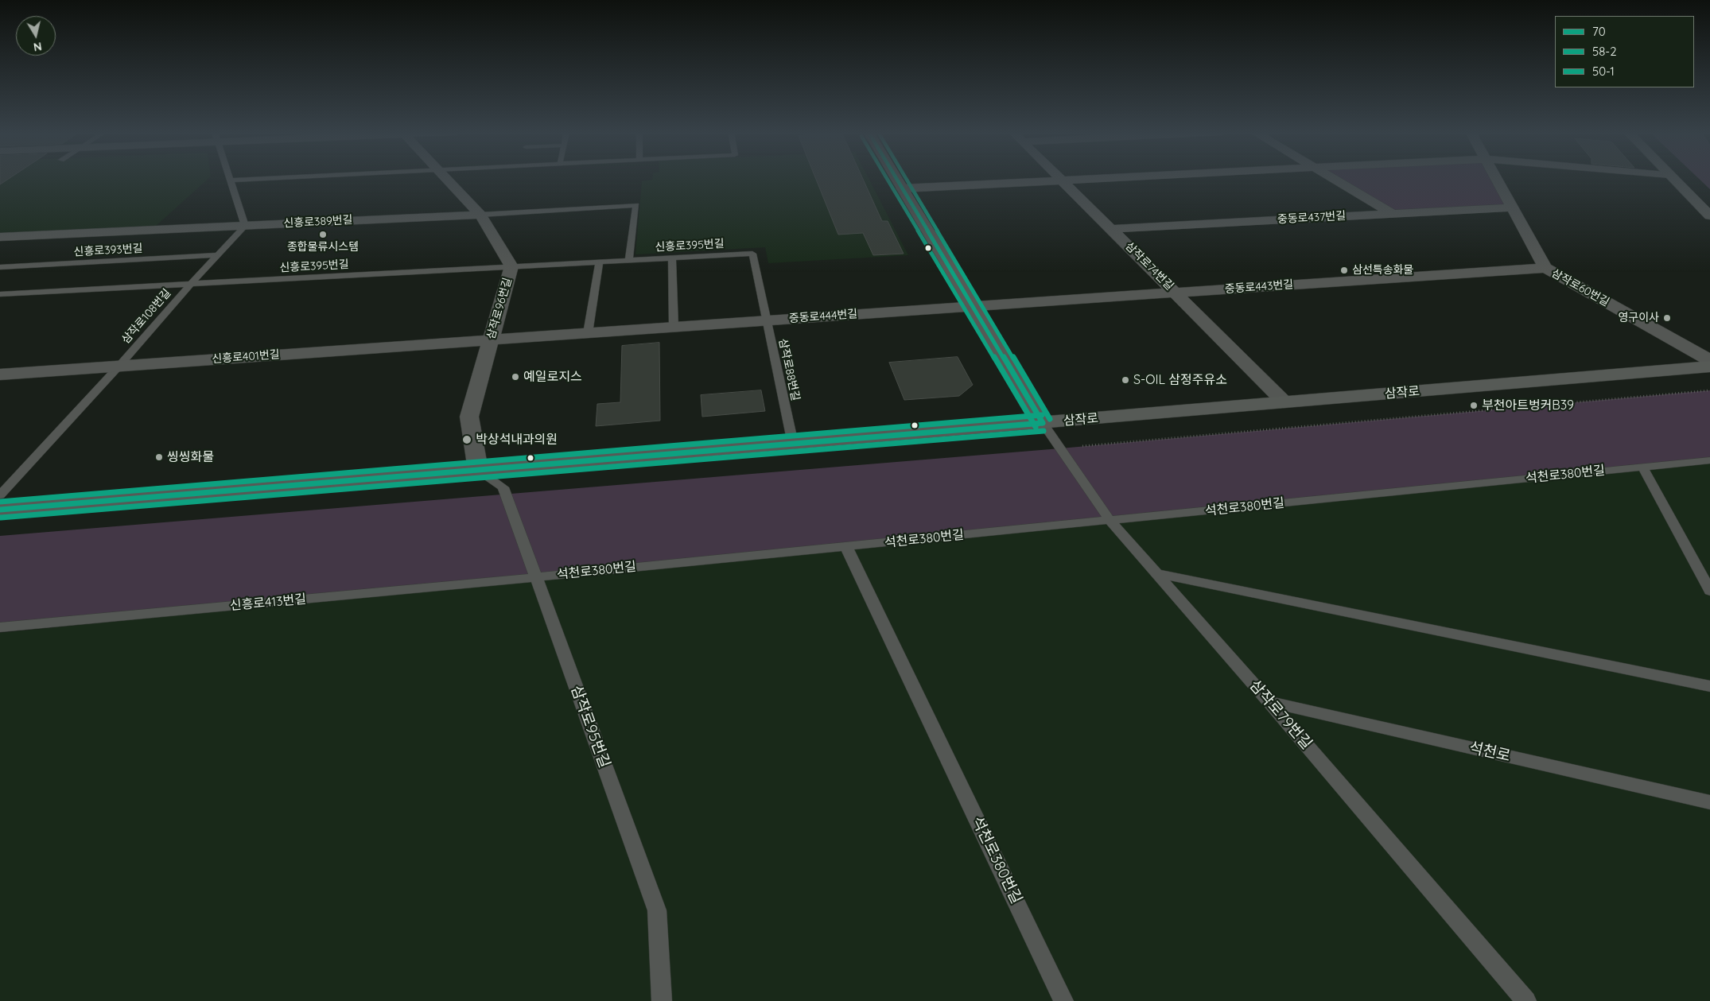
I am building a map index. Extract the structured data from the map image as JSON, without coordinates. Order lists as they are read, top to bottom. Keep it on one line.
{"streets":{"street":["중동로437번길","신흥로389번길","삼작로74번길","중동로443번길","삼작로60번길","삼작로96번길","중동로444번길","신흥로401번길","삼작로"],"lane":["신흥로395번길","신흥로393번길","삼작로108번길","삼작로88번길","석천로380번길","신흥로413번길","삼작로79번길","삼작로95번길","석천로"]},"crossings":[["중동로437번길","삼작로74번길"],["중동로437번길","삼작로60번길"],["신흥로389번길","신흥로395번길"],["신흥로389번길","삼작로96번길"],["신흥로389번길","삼작로108번길"],["신흥로395번길","삼작로96번길"],["신흥로395번길","삼작로108번길"],["신흥로395번길","삼작로88번길"],["신흥로393번길","삼작로108번길"],["삼작로74번길","중동로443번길"],["삼작로74번길","삼작로"],["중동로443번길","삼작로60번길"],["중동로443번길","중동로444번길"],["삼작로96번길","중동로444번길"],["삼작로96번길","신흥로401번길"],["삼작로96번길","삼작로"],["삼작로96번길","삼작로95번길"],["삼작로108번길","신흥로401번길"],["중동로444번길","신흥로401번길"],["중동로444번길","삼작로88번길"],["삼작로88번길","삼작로"],["삼작로","삼작로79번길"],["삼작로","삼작로95번길"],["석천로380번길","신흥로413번길"],["석천로380번길","삼작로79번길"],["석천로380번길","삼작로95번길"],["신흥로413번길","삼작로95번길"],["삼작로79번길","석천로"]],"places":["종합물류시스템","삼선특송화물","영구이사","예일로지스","S-OIL 삼정주유소","부천아트벙커B39","박상석내과의원","씽씽화물"],"lines":["transit line 70","transit line 58-2","transit line 50-1"],"legend":["70","58-2","50-1"],"north":"bottom"}
